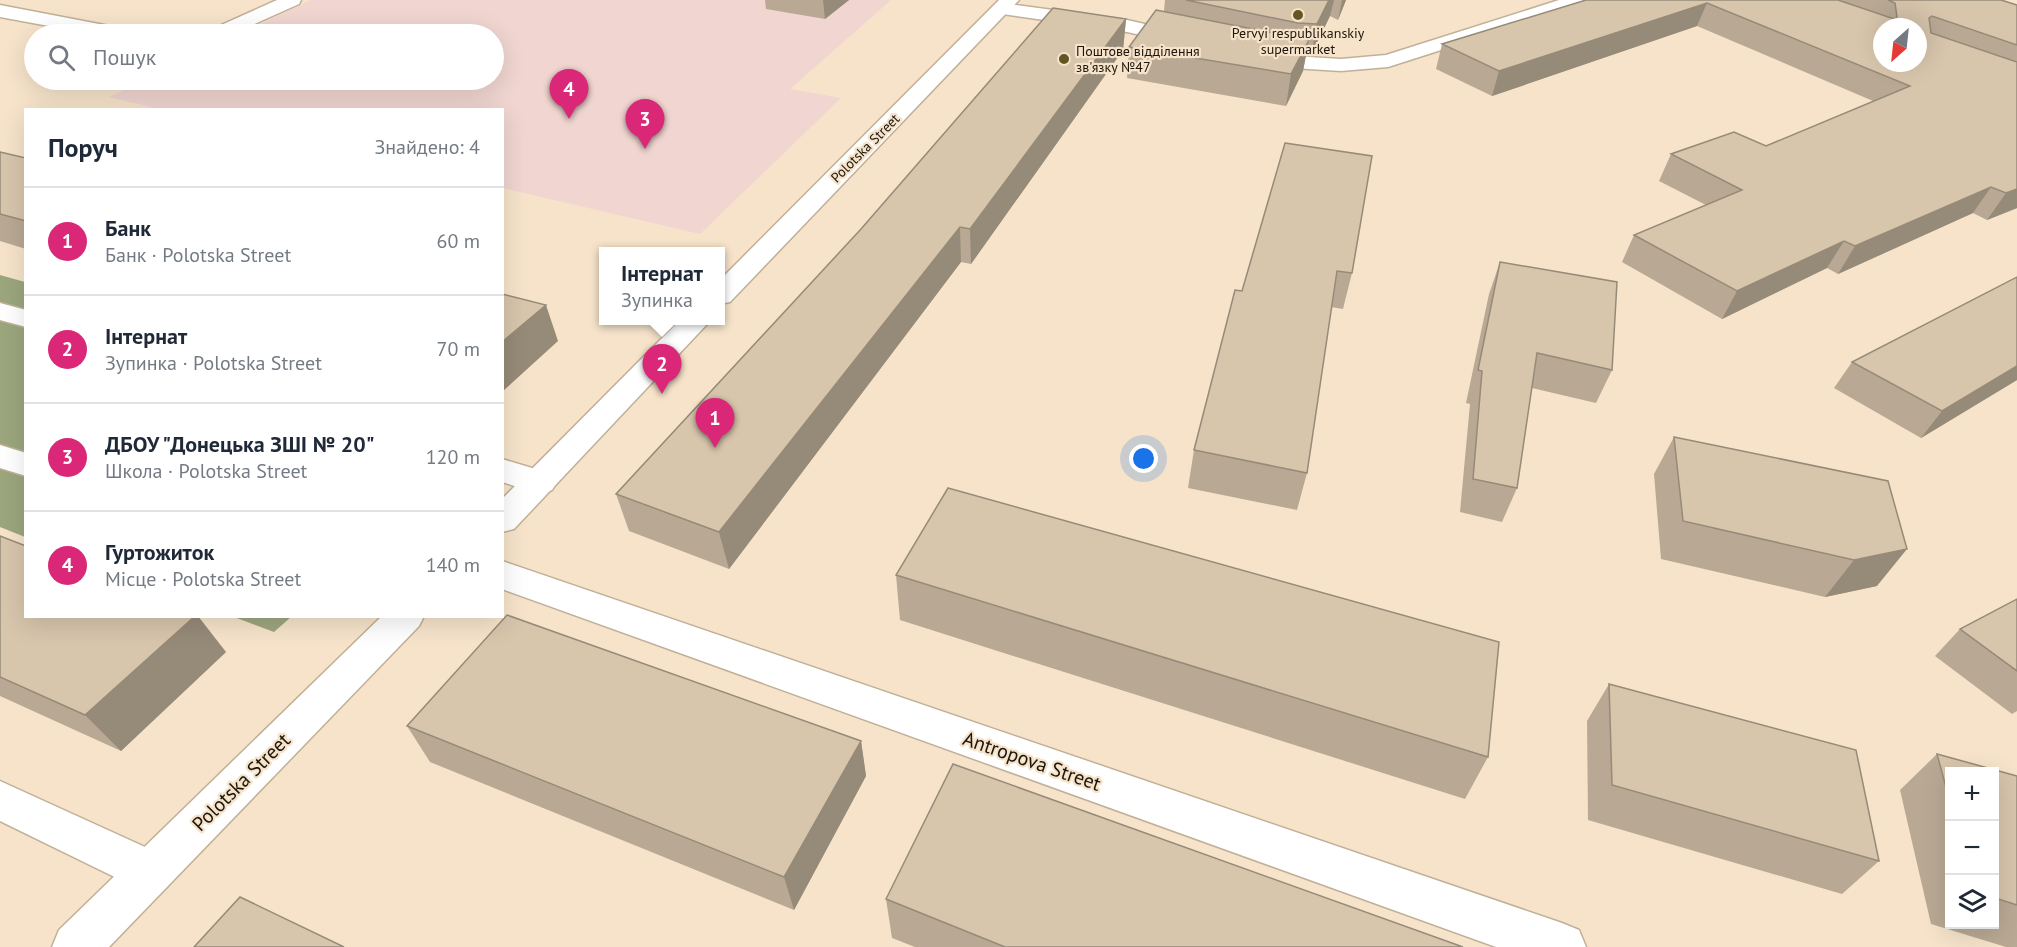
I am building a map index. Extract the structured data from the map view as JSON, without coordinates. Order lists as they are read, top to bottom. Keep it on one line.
{"streets":{"main road":["Polotska Street","Antropova Street"]},"places":["Pervyi respublikanskiy supermarket","Поштове відділення зв'язку №47"],"north":"bottom left","page":{"search":"Пошук","pins":["4","3","2","1"],"heading":["Поруч","Знайдено: 4"],"list":[{"mark":"1","name":"Банк","note":"Банк · Polotska Street","value":"60 m"},{"mark":"2","name":"Інтернат","note":"Зупинка · Polotska Street","value":"70 m"},{"mark":"3","name":"ДБОУ \"Донецька ЗШІ № 20\"","note":"Школа · Polotska Street","value":"120 m"},{"mark":"4","name":"Гуртожиток","note":"Місце · Polotska Street","value":"140 m"}],"popup":["Інтернат","Зупинка"],"map_buttons":["+","−"]}}
